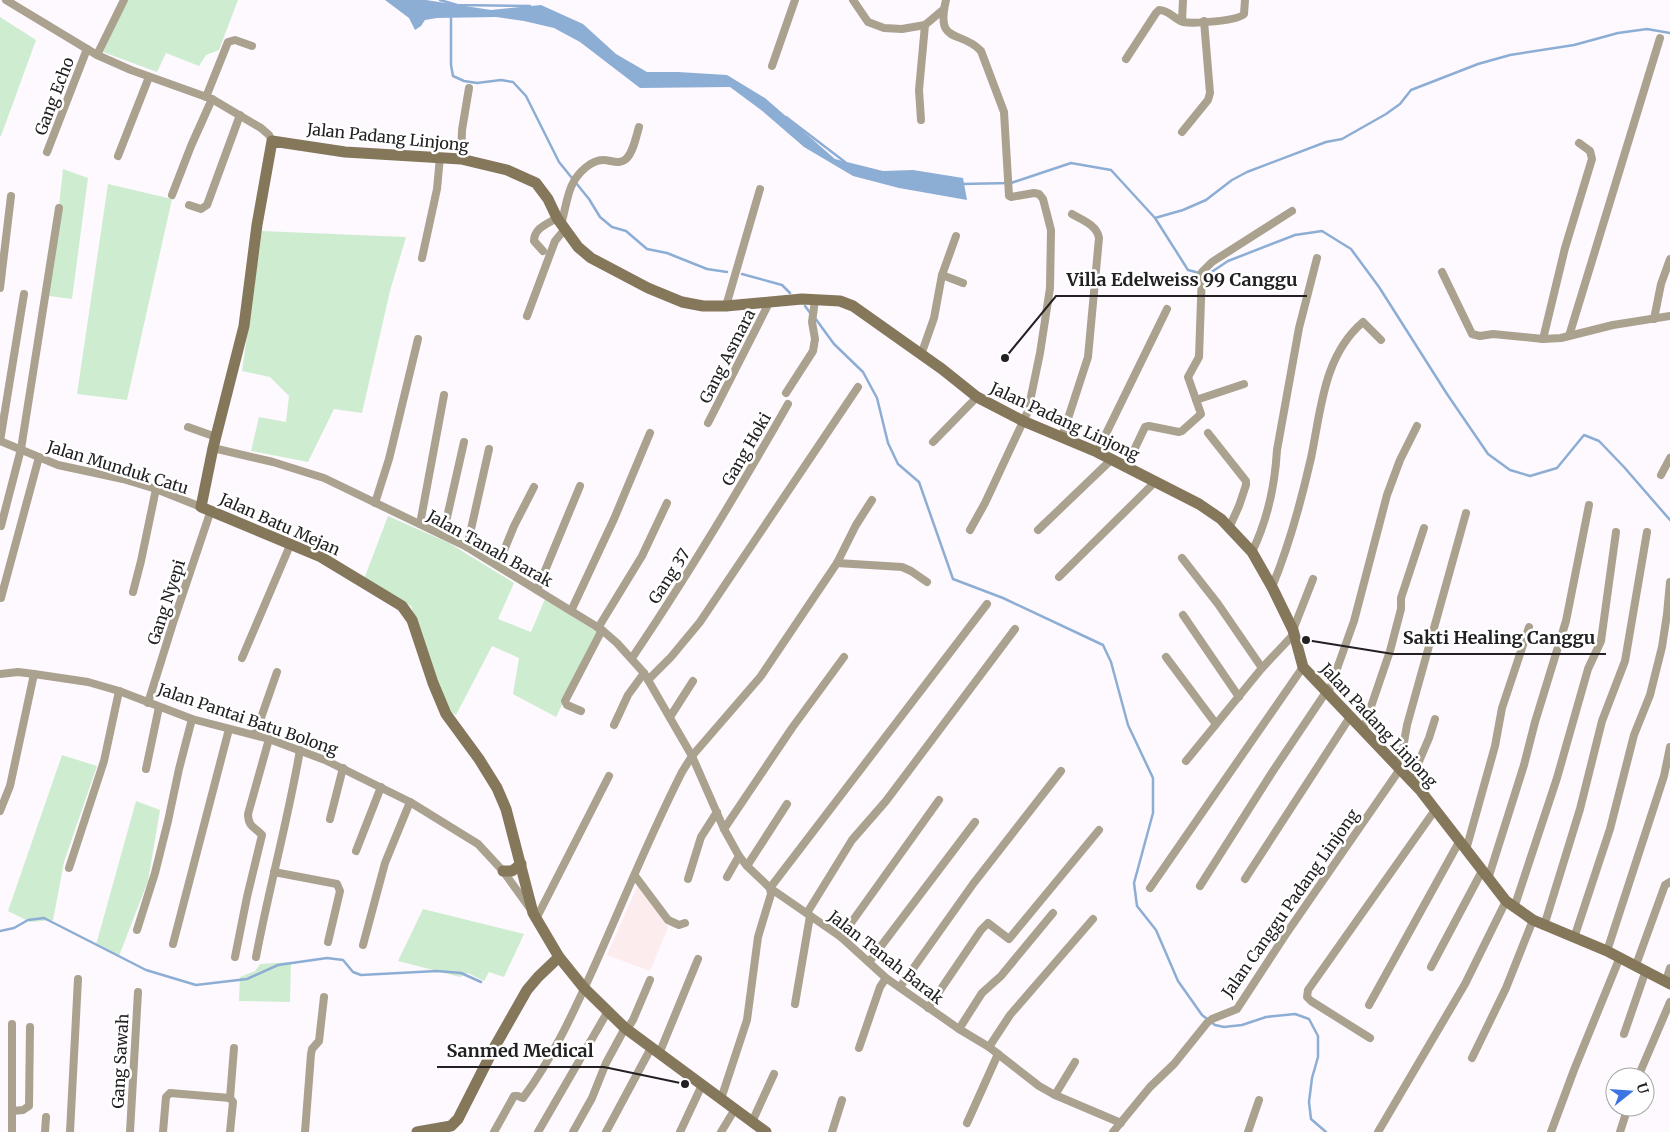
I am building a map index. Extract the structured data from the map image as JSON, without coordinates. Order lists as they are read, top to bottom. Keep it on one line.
{"streets":{"street":["Gang Echo","Jalan Padang Linjong","Gang Asmara","Gang Hoki","Jalan Munduk Catu","Jalan Batu Mejan","Jalan Tanah Barak","Gang 37","Gang Nyepi","Jalan Pantai Batu Bolong","Jalan Canggu Padang Linjong","Gang Sawah"]},"crossings":[["Jalan Padang Linjong","Gang Asmara"],["Jalan Padang Linjong","Jalan Batu Mejan"],["Jalan Padang Linjong","Jalan Canggu Padang Linjong"],["Gang Hoki","Gang 37"],["Jalan Munduk Catu","Jalan Batu Mejan"],["Jalan Munduk Catu","Gang Nyepi"],["Jalan Batu Mejan","Jalan Tanah Barak"],["Jalan Batu Mejan","Gang Nyepi"],["Jalan Batu Mejan","Jalan Pantai Batu Bolong"],["Jalan Tanah Barak","Gang 37"],["Jalan Tanah Barak","Jalan Canggu Padang Linjong"],["Gang Nyepi","Jalan Pantai Batu Bolong"]],"places":["Villa Edelweiss 99 Canggu","Sakti Healing Canggu","Sanmed Medical"],"north":"right"}
